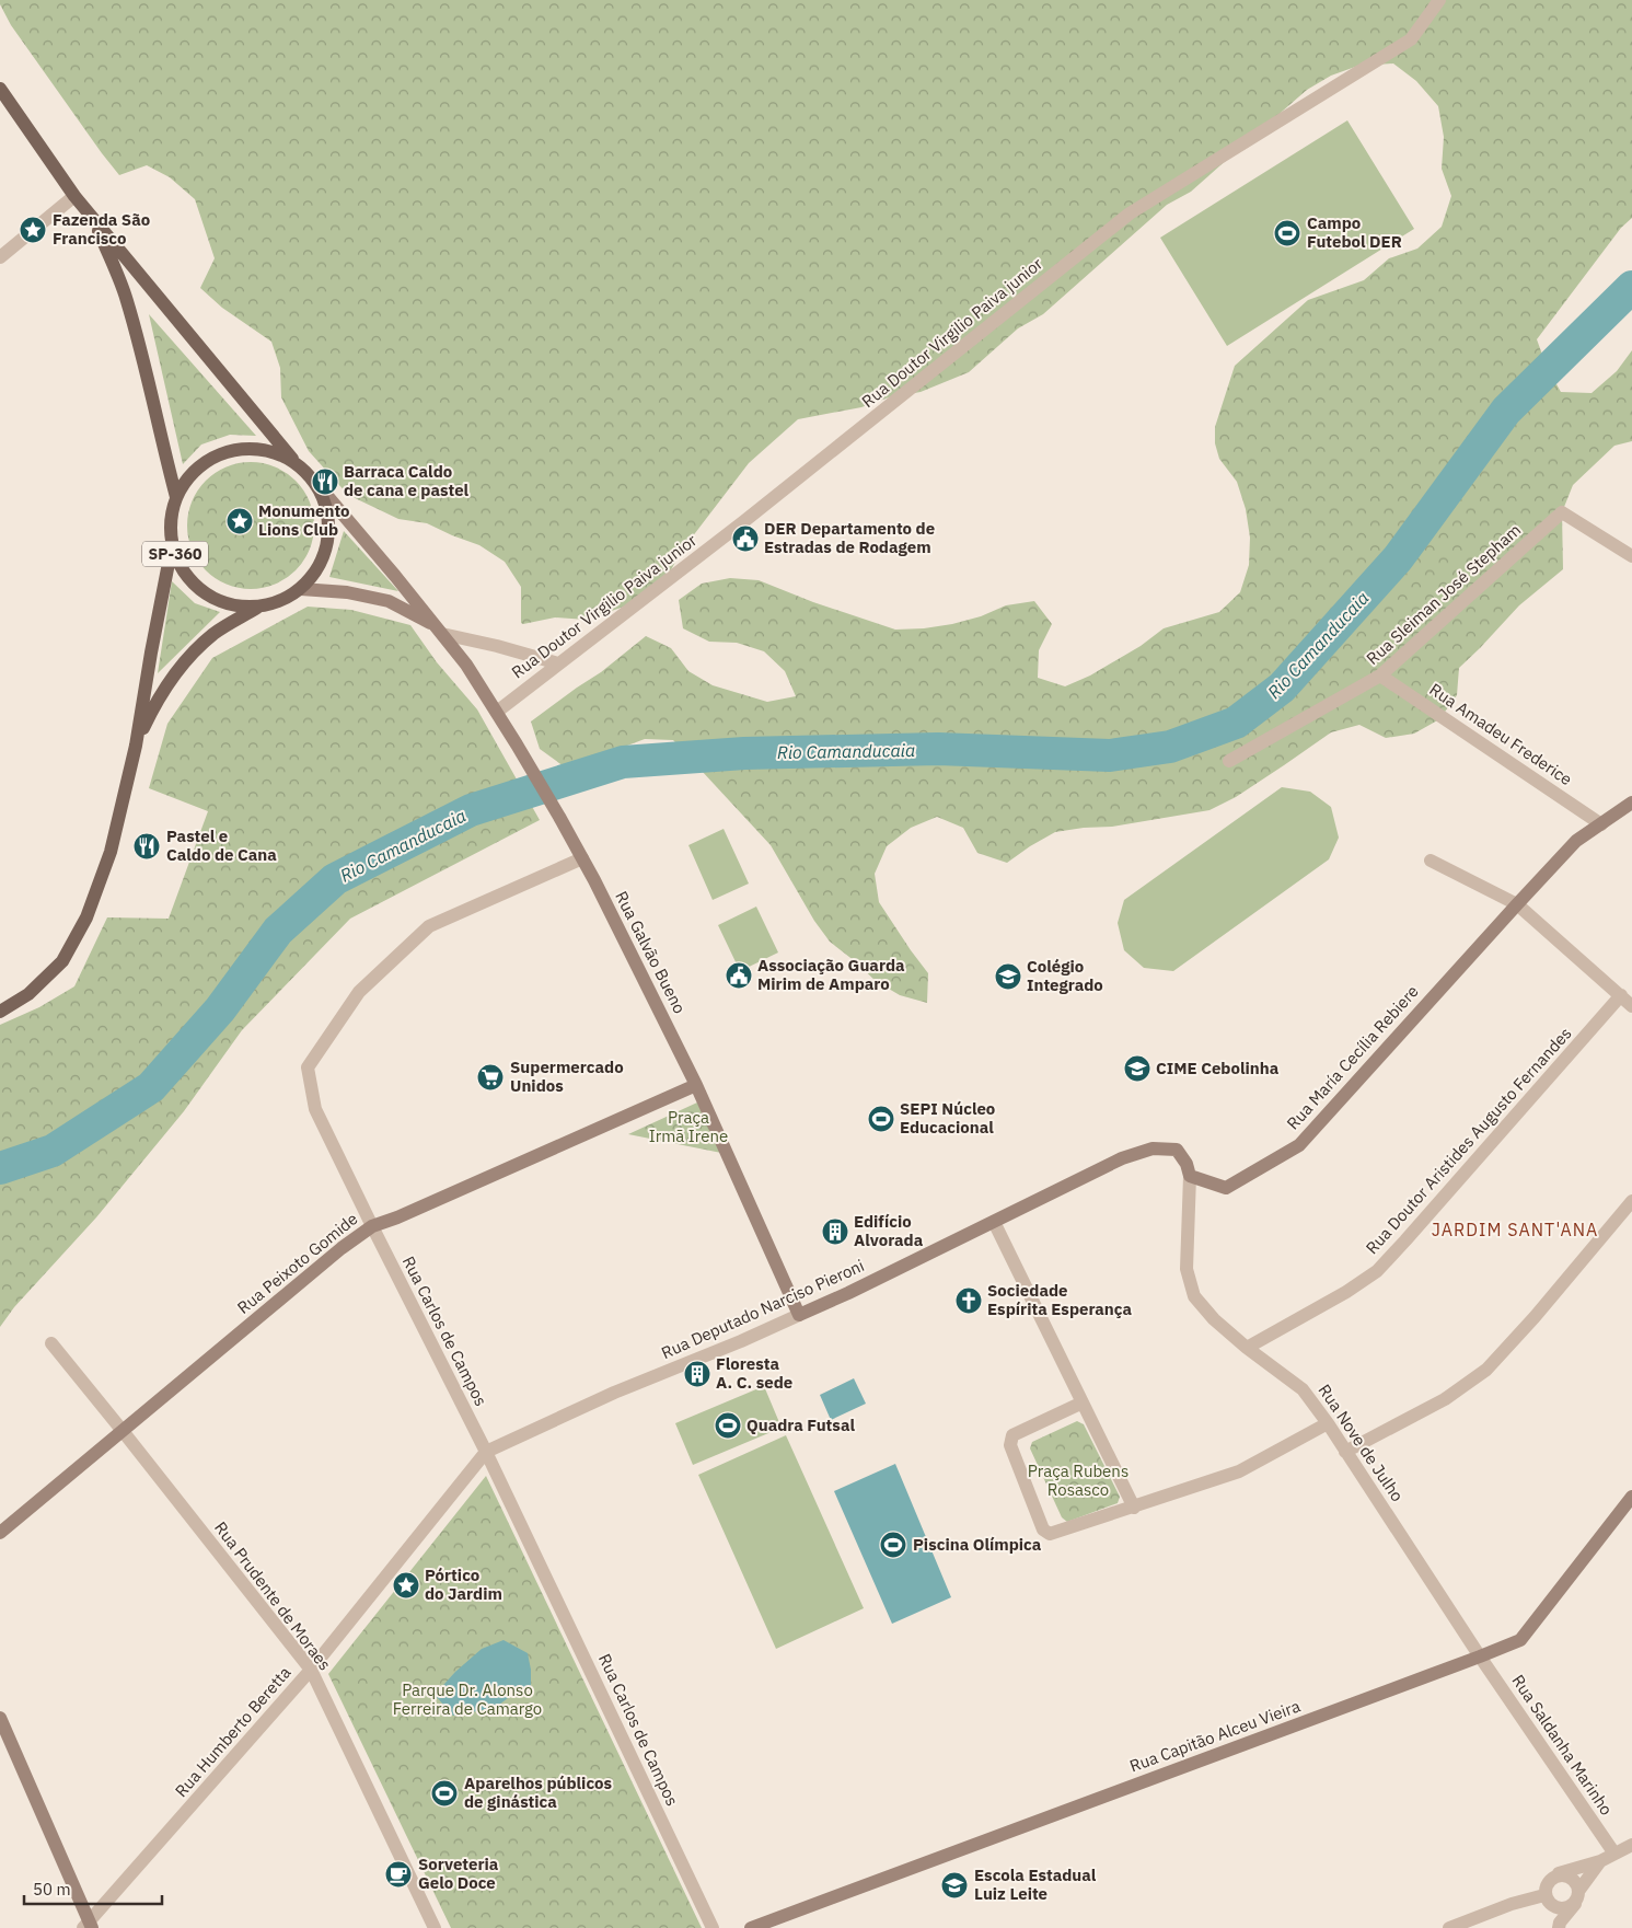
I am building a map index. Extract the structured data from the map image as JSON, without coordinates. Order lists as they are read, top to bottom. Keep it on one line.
{"streets":{"main road":["SP-360"],"street":["Rua Doutor Virgilio Paiva junior","Rua Sleiman José Stepham","Rua Amadeu Frederice","Rua Galvão Bueno","Rua María Cecília Rebiere","Rua Doutor Aristides Augusto Fernandes","Rua Peixoto Gomide","Rua Deputado Narciso Pieroni","Rua Carlos de Campos","Rua Nove de Julho","Rua Prudente de Moraes","Rua Humberto Beretta","Rua Capitão Alceu Vieira","Rua Saldanha Marinho"]},"crossings":[["Rua Doutor Virgilio Paiva junior","Rua Galvão Bueno"],["SP-360","Rua Galvão Bueno"],["Rua Sleiman José Stepham","Rua Amadeu Frederice"],["Rua Amadeu Frederice","Rua María Cecília Rebiere"],["Rua Galvão Bueno","Rua Peixoto Gomide"],["Rua Galvão Bueno","Rua Deputado Narciso Pieroni"],["Rua Galvão Bueno","Rua Carlos de Campos"],["Rua María Cecília Rebiere","Rua Deputado Narciso Pieroni"],["Rua María Cecília Rebiere","Rua Nove de Julho"],["Rua Doutor Aristides Augusto Fernandes","Rua Nove de Julho"],["Rua Peixoto Gomide","Rua Carlos de Campos"],["Rua Peixoto Gomide","Rua Prudente de Moraes"],["Rua Deputado Narciso Pieroni","Rua Carlos de Campos"],["Rua Deputado Narciso Pieroni","Rua Nove de Julho"],["Rua Deputado Narciso Pieroni","Rua Humberto Beretta"],["Rua Carlos de Campos","Rua Humberto Beretta"],["Rua Nove de Julho","Rua Capitão Alceu Vieira"],["Rua Nove de Julho","Rua Saldanha Marinho"],["Rua Prudente de Moraes","Rua Humberto Beretta"],["Rua Capitão Alceu Vieira","Rua Saldanha Marinho"]],"districts":["JARDIM SANT'ANA"],"water":["Rio Camanducaia"],"parks":["Praça Irmã Irene","Praça Rubens Rosasco","Parque Dr. Alonso Ferreira de Camargo"],"places":{"place":["Fazenda São Francisco","Monumento Lions Club","Pórtico do Jardim"],"sports":["Campo Futebol DER","SEPI Núcleo Educacional","Quadra Futsal","Piscina Olímpica","Aparelhos públicos de ginástica"],"restaurant":["Barraca Caldo de cana e pastel","Pastel e Caldo de Cana"],"public building":["DER Departamento de Estradas de Rodagem","Associação Guarda Mirim de Amparo"],"school or university":["Colégio Integrado","CIME Cebolinha","Escola Estadual Luiz Leite"],"supermarket":["Supermercado Unidos"],"building":["Edifício Alvorada","Floresta A. C. sede"],"church":["Sociedade Espírita Esperança"],"cafe":["Sorveteria Gelo Doce"]},"scale_bar":"50 m"}
